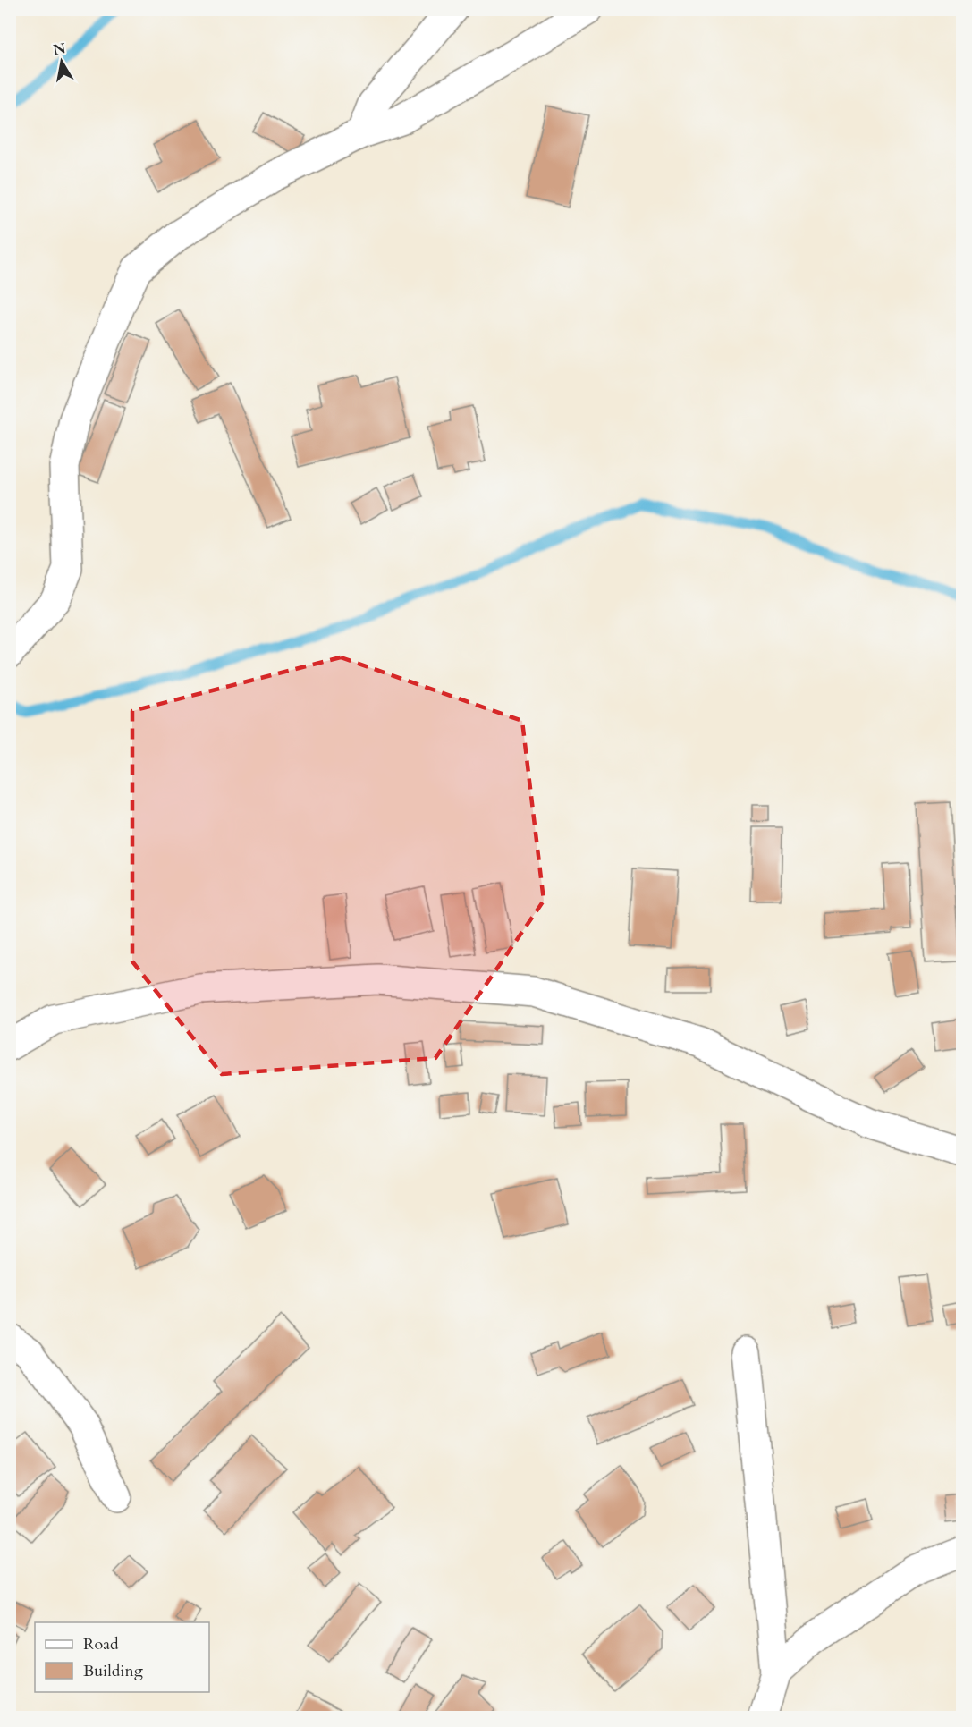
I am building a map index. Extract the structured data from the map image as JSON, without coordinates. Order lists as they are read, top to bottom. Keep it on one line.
{"legend":["Road","Building"],"north":"top"}
